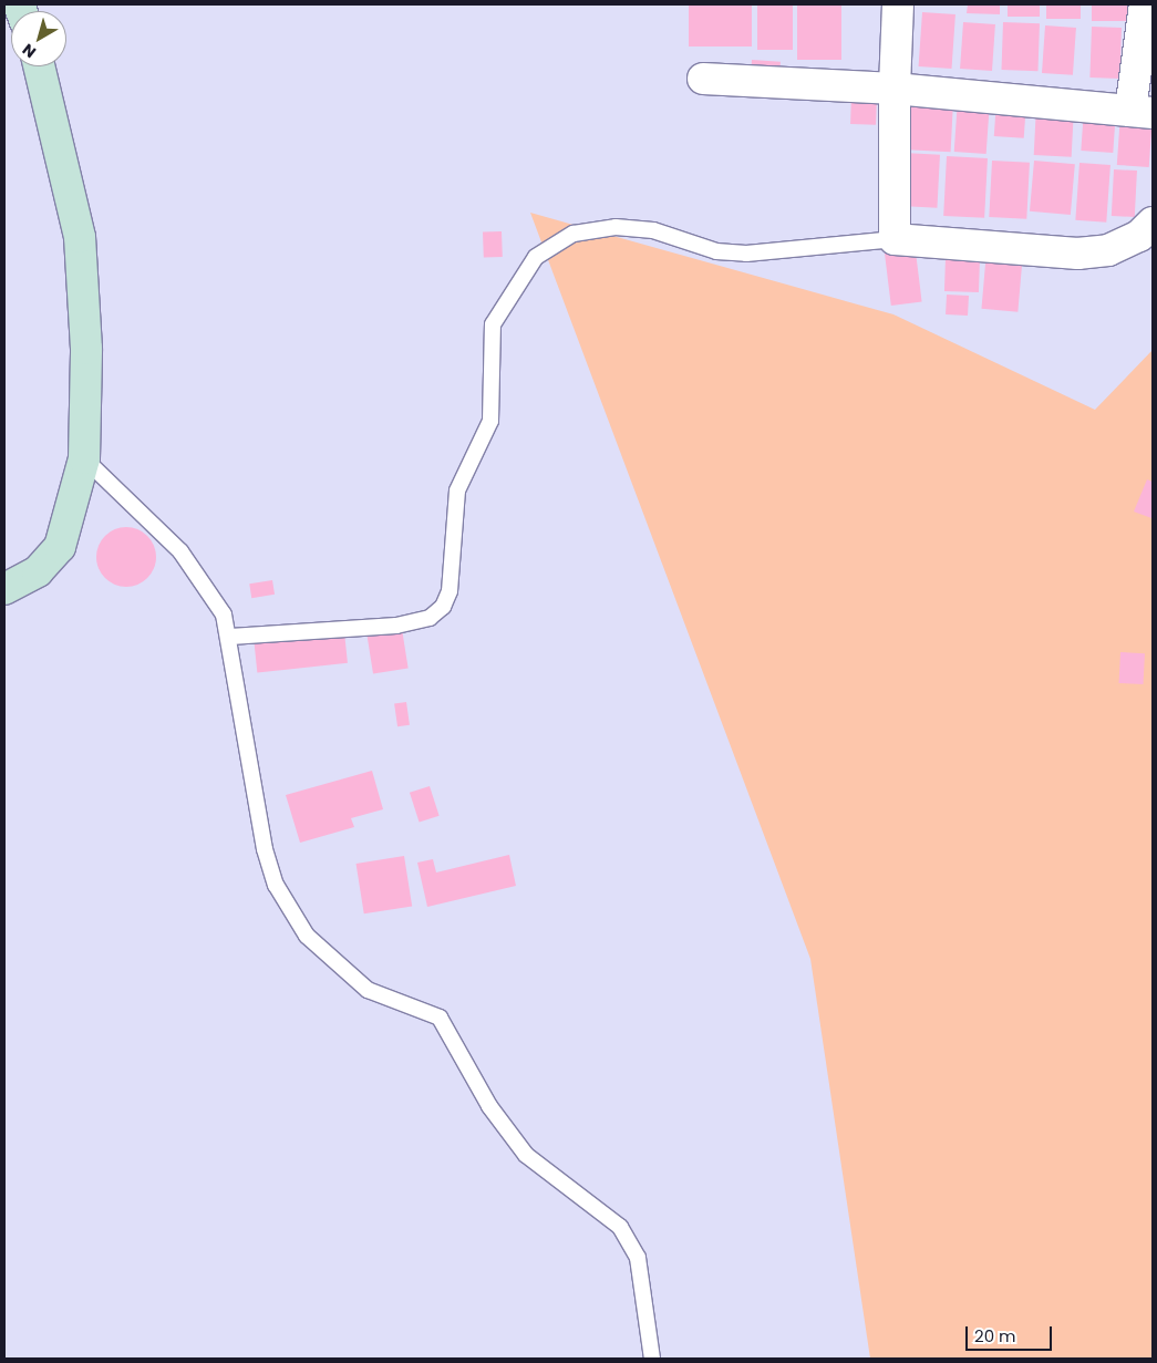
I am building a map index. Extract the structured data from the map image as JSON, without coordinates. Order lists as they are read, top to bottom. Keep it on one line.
{"scale_bar":"20 m","north":"bottom left"}
